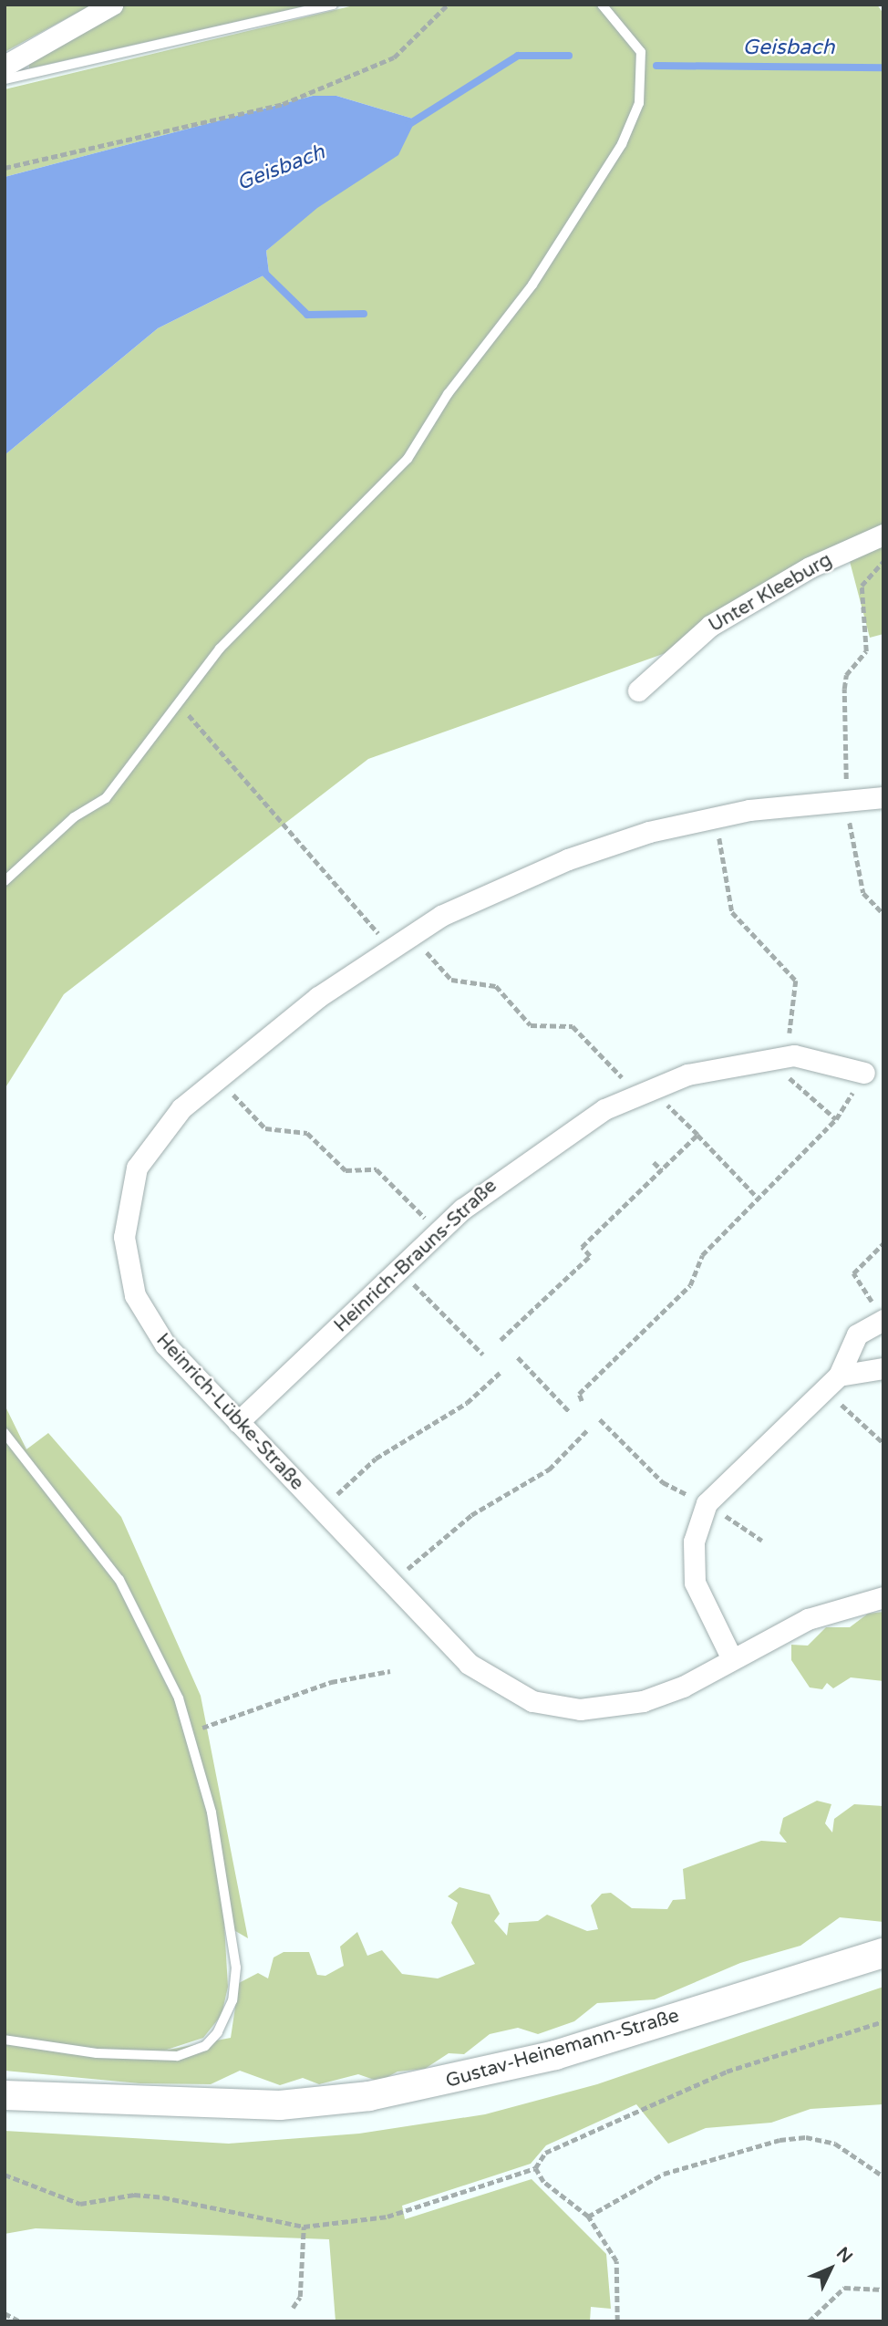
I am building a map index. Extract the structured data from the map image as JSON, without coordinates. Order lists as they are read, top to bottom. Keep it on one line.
{"streets":{"main road":["Gustav-Heinemann-Straße"],"street":["Unter Kleeburg","Heinrich-Brauns-Straße","Heinrich-Lübke-Straße"]},"crossings":[["Heinrich-Brauns-Straße","Heinrich-Lübke-Straße"]],"water":["Geisbach"],"north":"top right"}
